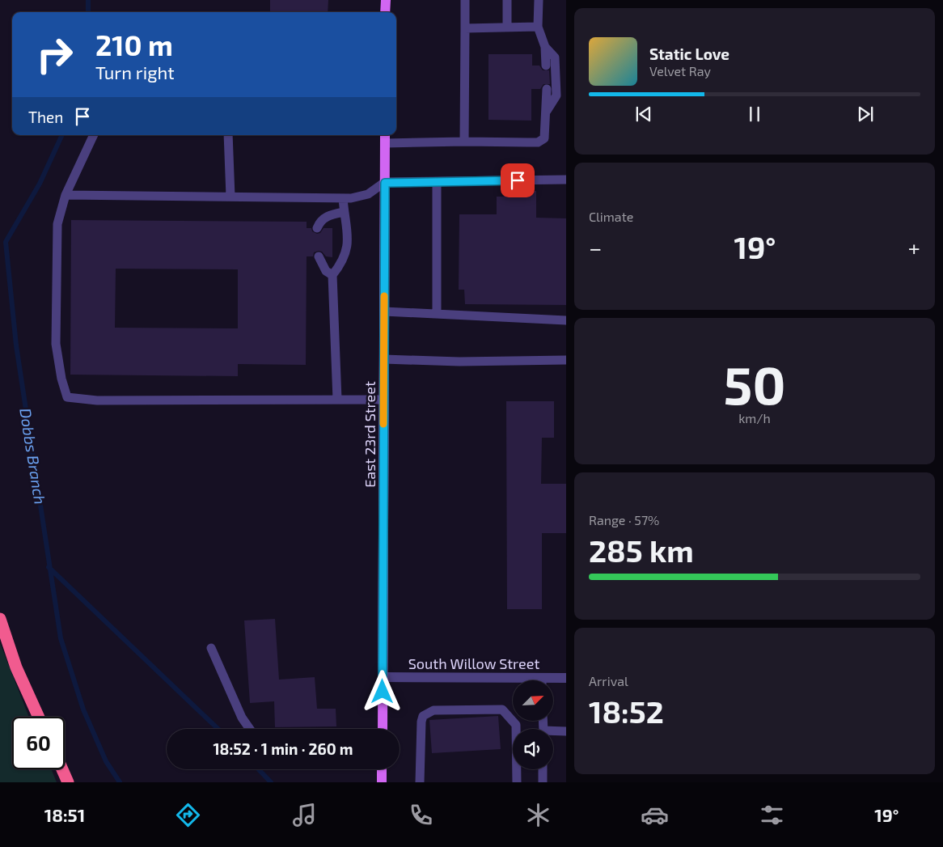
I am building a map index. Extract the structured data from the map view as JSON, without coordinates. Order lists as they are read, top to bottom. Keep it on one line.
{"streets":{"main road":["East 23rd Street"],"street":["South Willow Street"]},"crossings":[["East 23rd Street","South Willow Street"]],"water":["Dobbs Branch"],"north":"top right","page":{"turn":["210 m","Turn right"],"song":["Static Love","Velvet Ray"],"then":"Then","tile":["Climate",["50","km/h"],["Range · 57%","285 km"],["Arrival","18:52"]],"heat":["−","19°","+"],"limit":"60","trip":"18:52 · 1 min · 260 m","tabs":["18:51","19°"]}}
